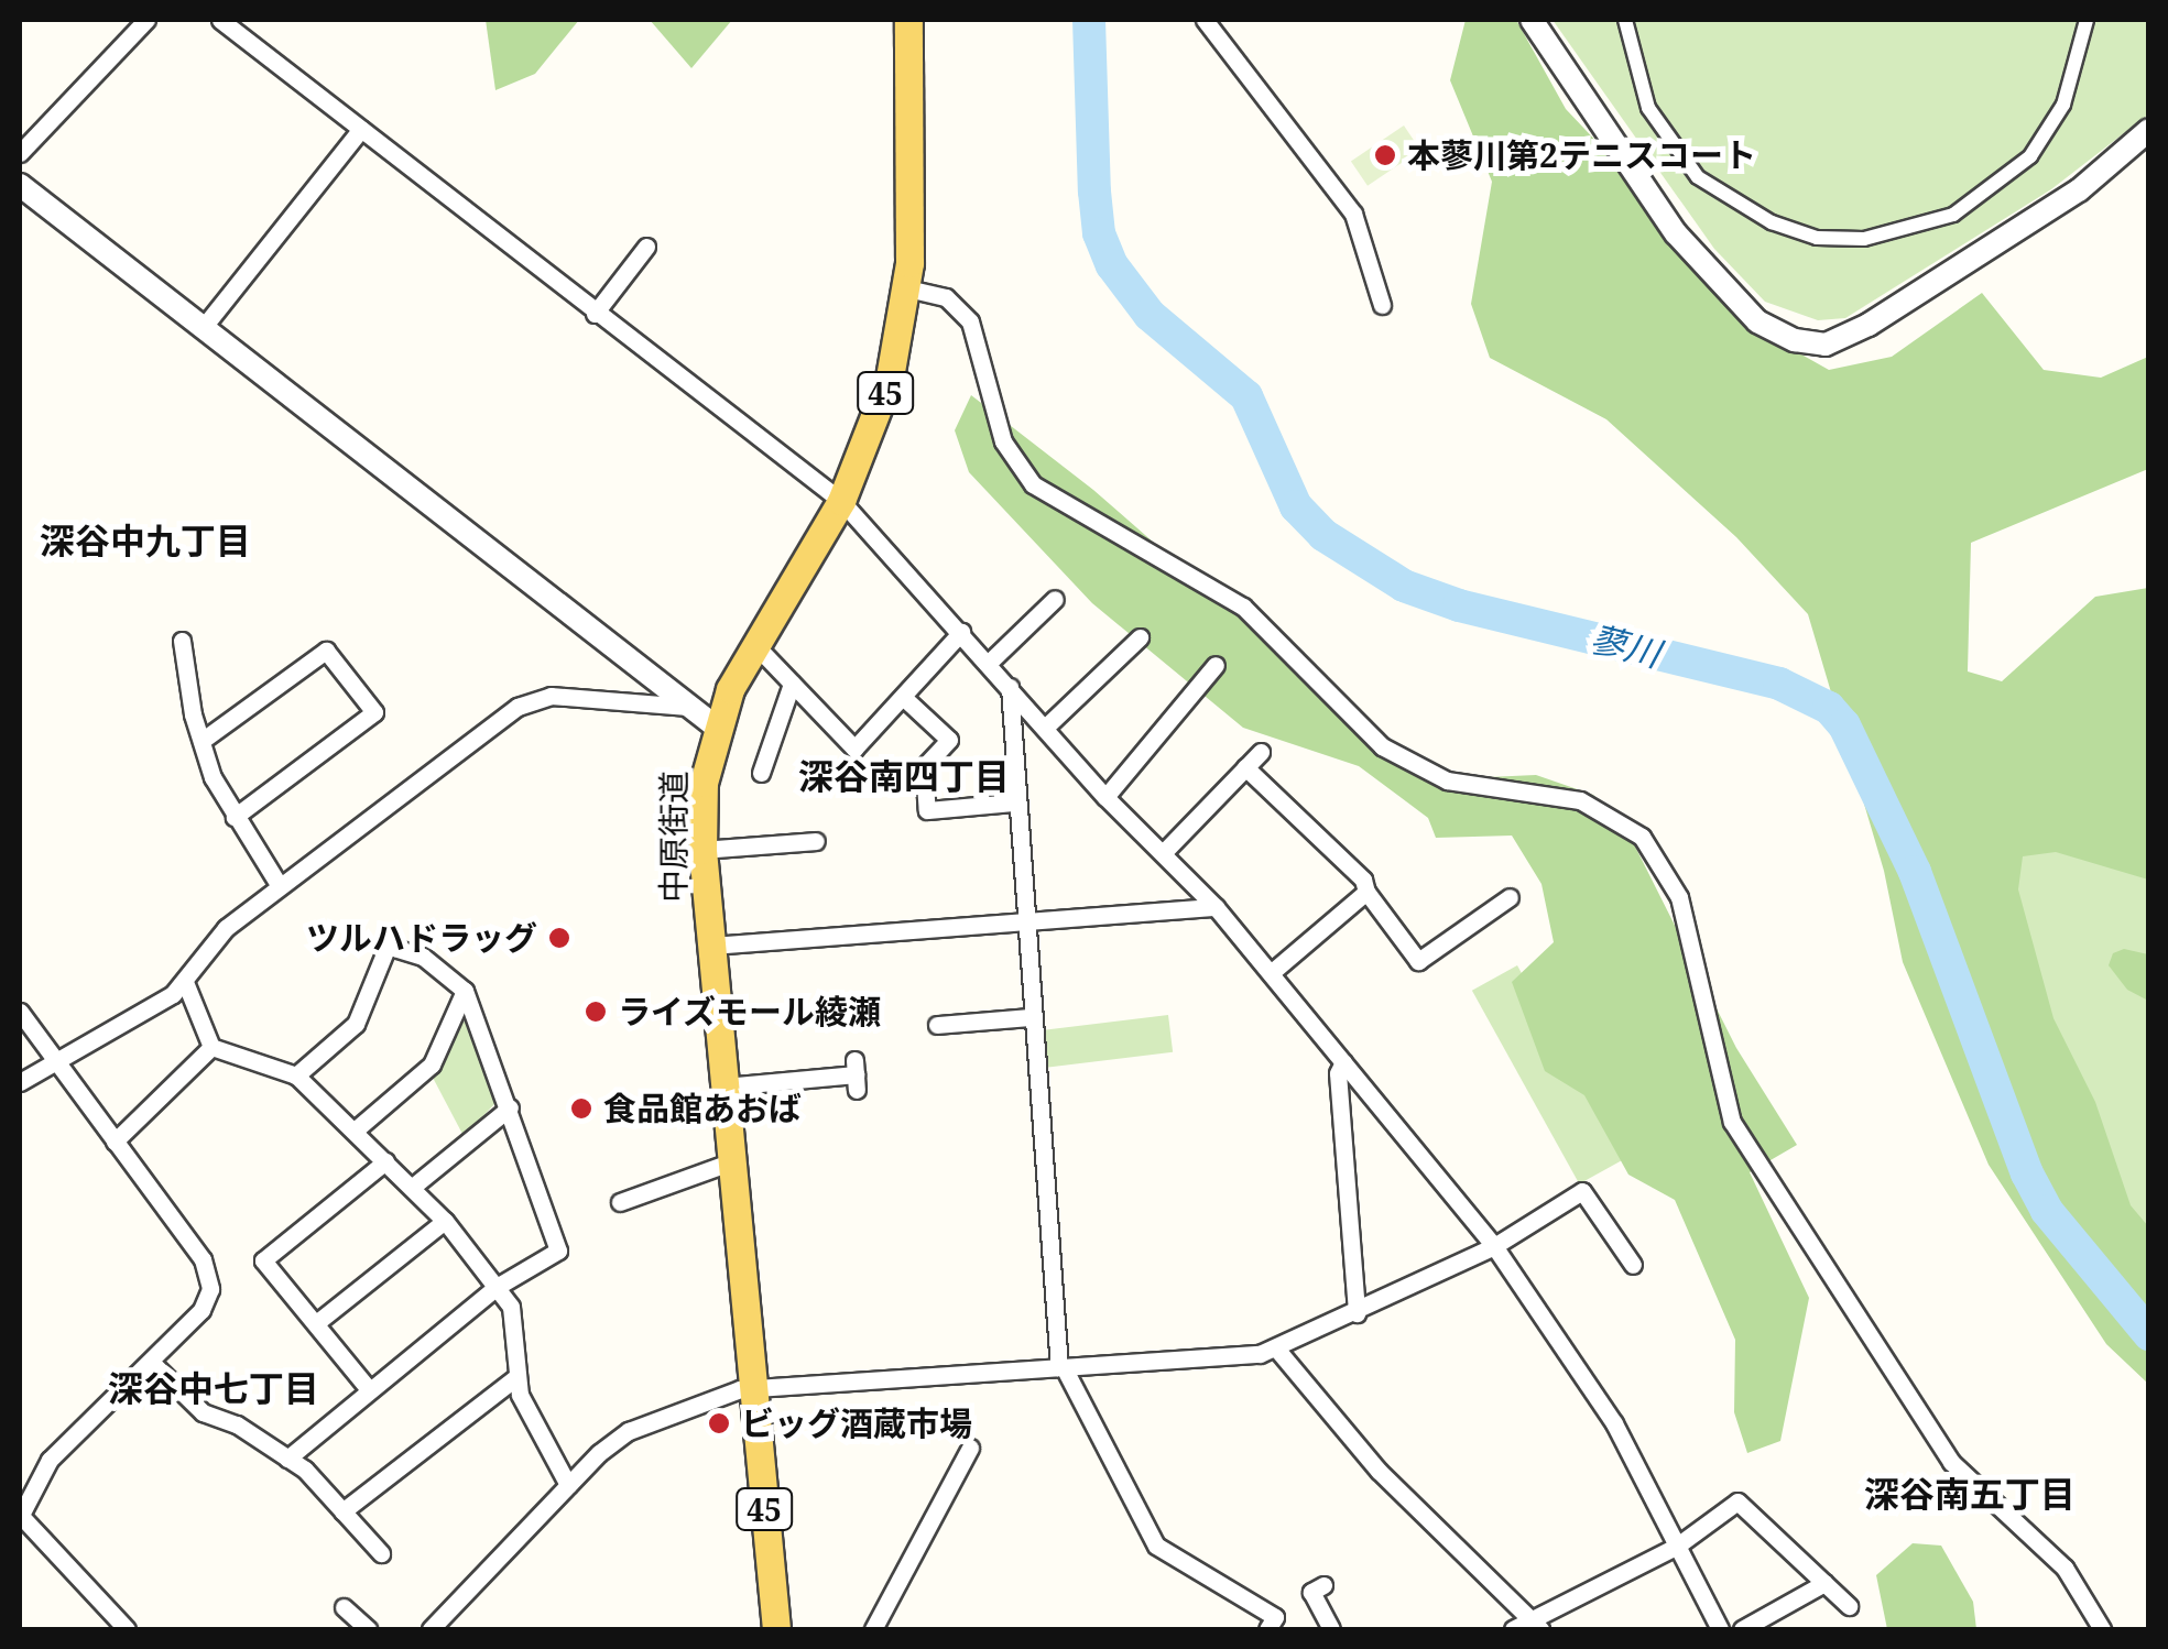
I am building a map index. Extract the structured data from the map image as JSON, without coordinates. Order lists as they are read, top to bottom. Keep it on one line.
{"streets":{"main road":["45","中原街道"]},"districts":["深谷中九丁目","深谷南四丁目","深谷中七丁目","深谷南五丁目"],"water":["蓼川"],"places":["本蓼川第2テニスコート","ツルハドラッグ","ライズモール綾瀬","食品館あおば","ビッグ酒蔵市場"]}
